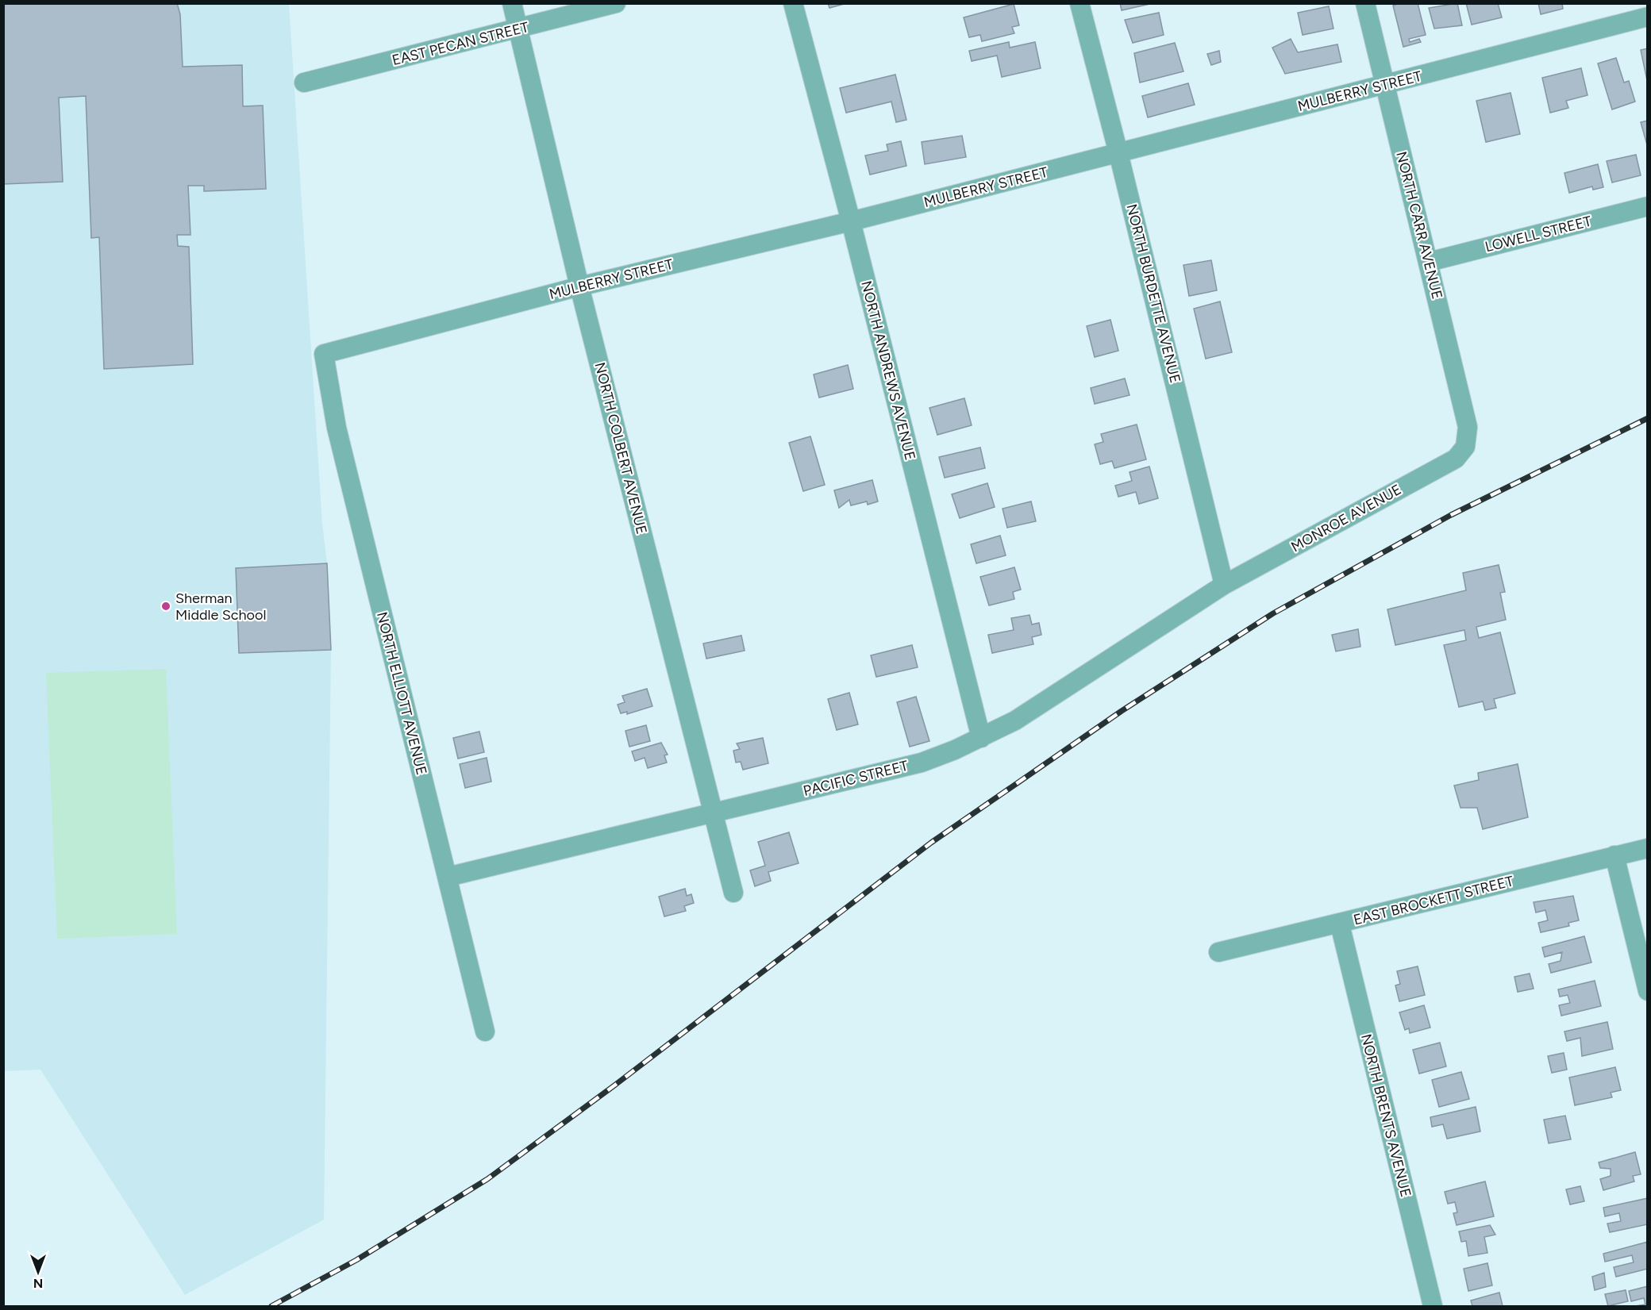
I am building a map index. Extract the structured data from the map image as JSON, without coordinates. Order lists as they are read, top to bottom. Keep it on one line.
{"streets":{"street":["EAST PECAN STREET","MULBERRY STREET","NORTH CARR AVENUE","LOWELL STREET","NORTH BURDETTE AVENUE","NORTH ANDREWS AVENUE","NORTH COLBERT AVENUE","MONROE AVENUE","NORTH ELLIOTT AVENUE","PACIFIC STREET","EAST BROCKETT STREET","NORTH BRENTS AVENUE"]},"crossings":[["EAST PECAN STREET","NORTH COLBERT AVENUE"],["MULBERRY STREET","NORTH CARR AVENUE"],["MULBERRY STREET","NORTH BURDETTE AVENUE"],["MULBERRY STREET","NORTH ANDREWS AVENUE"],["MULBERRY STREET","NORTH COLBERT AVENUE"],["MULBERRY STREET","NORTH ELLIOTT AVENUE"],["NORTH CARR AVENUE","LOWELL STREET"],["NORTH CARR AVENUE","MONROE AVENUE"],["NORTH BURDETTE AVENUE","MONROE AVENUE"],["NORTH BURDETTE AVENUE","PACIFIC STREET"],["NORTH ANDREWS AVENUE","PACIFIC STREET"],["NORTH COLBERT AVENUE","PACIFIC STREET"],["MONROE AVENUE","PACIFIC STREET"],["NORTH ELLIOTT AVENUE","PACIFIC STREET"],["EAST BROCKETT STREET","NORTH BRENTS AVENUE"]],"places":["Sherman Middle School"],"north":"bottom"}
